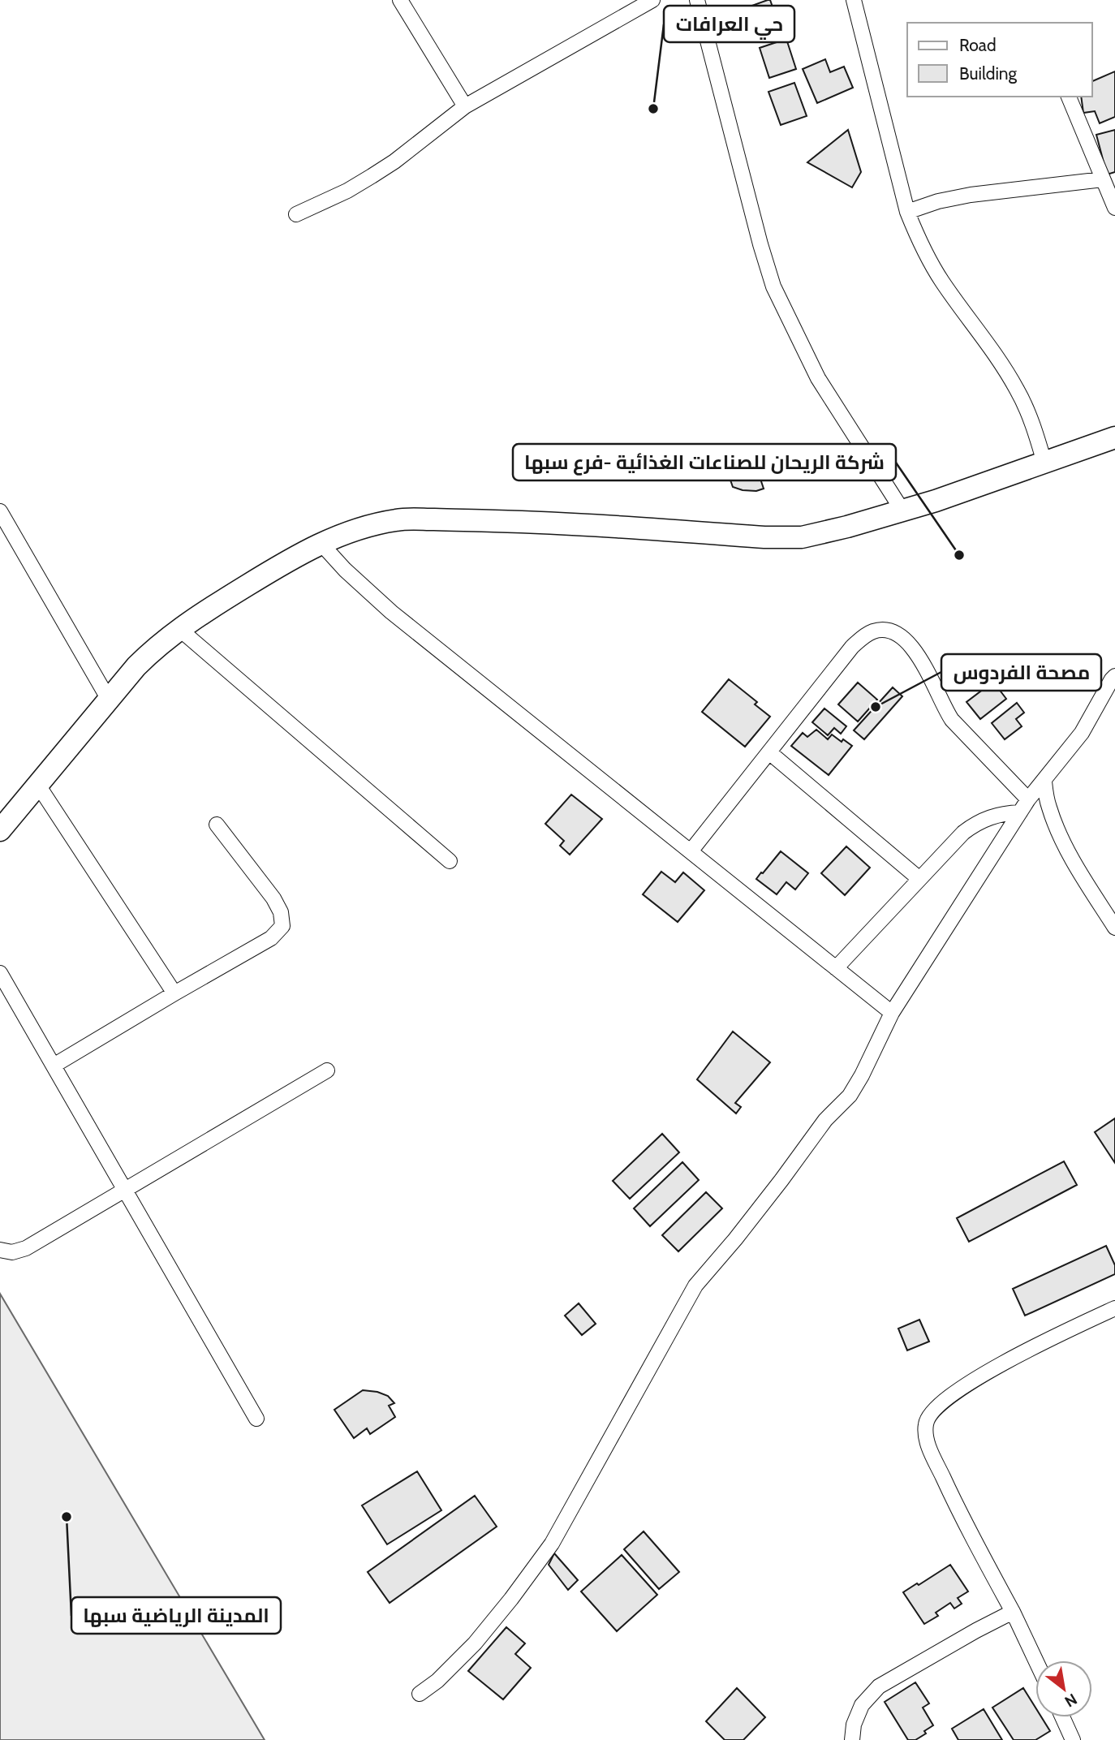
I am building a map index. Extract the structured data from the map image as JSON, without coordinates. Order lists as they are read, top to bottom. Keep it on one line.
{"places":["حي العرافات","شركة الريحان للصناعات الغذائية -فرع سبها","مصحة الفردوس","المدينة الرياضية سبها"],"legend":["Road","Building"],"north":"bottom right"}
